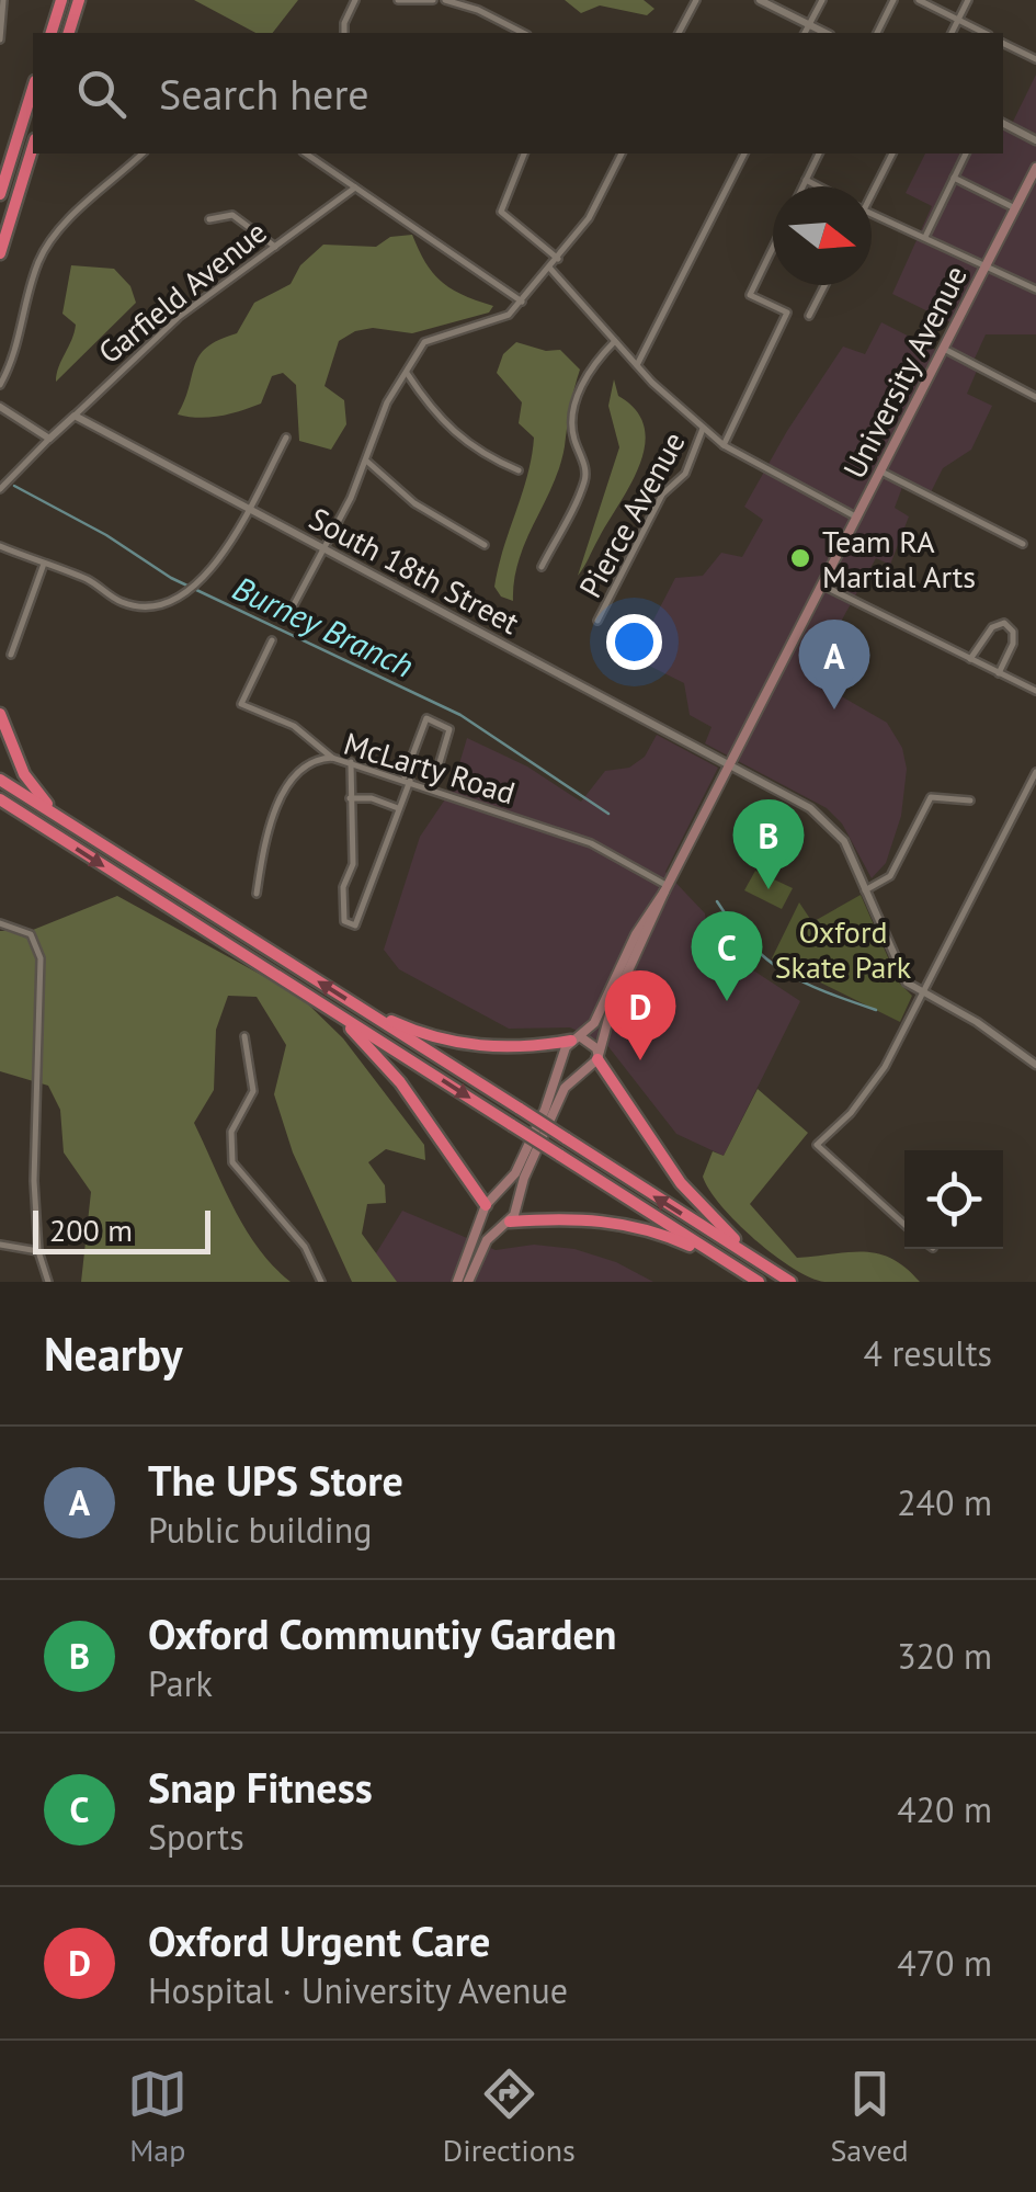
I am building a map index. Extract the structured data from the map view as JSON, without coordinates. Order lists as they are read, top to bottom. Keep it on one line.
{"streets":{"main road":["University Avenue"],"street":["Garfield Avenue","Pierce Avenue","South 18th Street","McLarty Road"]},"crossings":[["Garfield Avenue","South 18th Street"],["University Avenue","South 18th Street"],["University Avenue","McLarty Road"]],"water":["Burney Branch"],"parks":["Oxford Skate Park"],"places":["Team RA Martial Arts"],"scale_bar":"200 m","north":"right","page":{"search":"Search here","pins":["A","B","C","D"],"scale":"200 m","heading":["Nearby","4 results"],"list":[{"mark":"A","name":"The UPS Store","note":"Public building","value":"240 m"},{"mark":"B","name":"Oxford Communtiy Garden","note":"Park","value":"320 m"},{"mark":"C","name":"Snap Fitness","note":"Sports","value":"420 m"},{"mark":"D","name":"Oxford Urgent Care","note":"Hospital · University Avenue","value":"470 m"}],"nav":["Map","Directions","Saved"]}}
